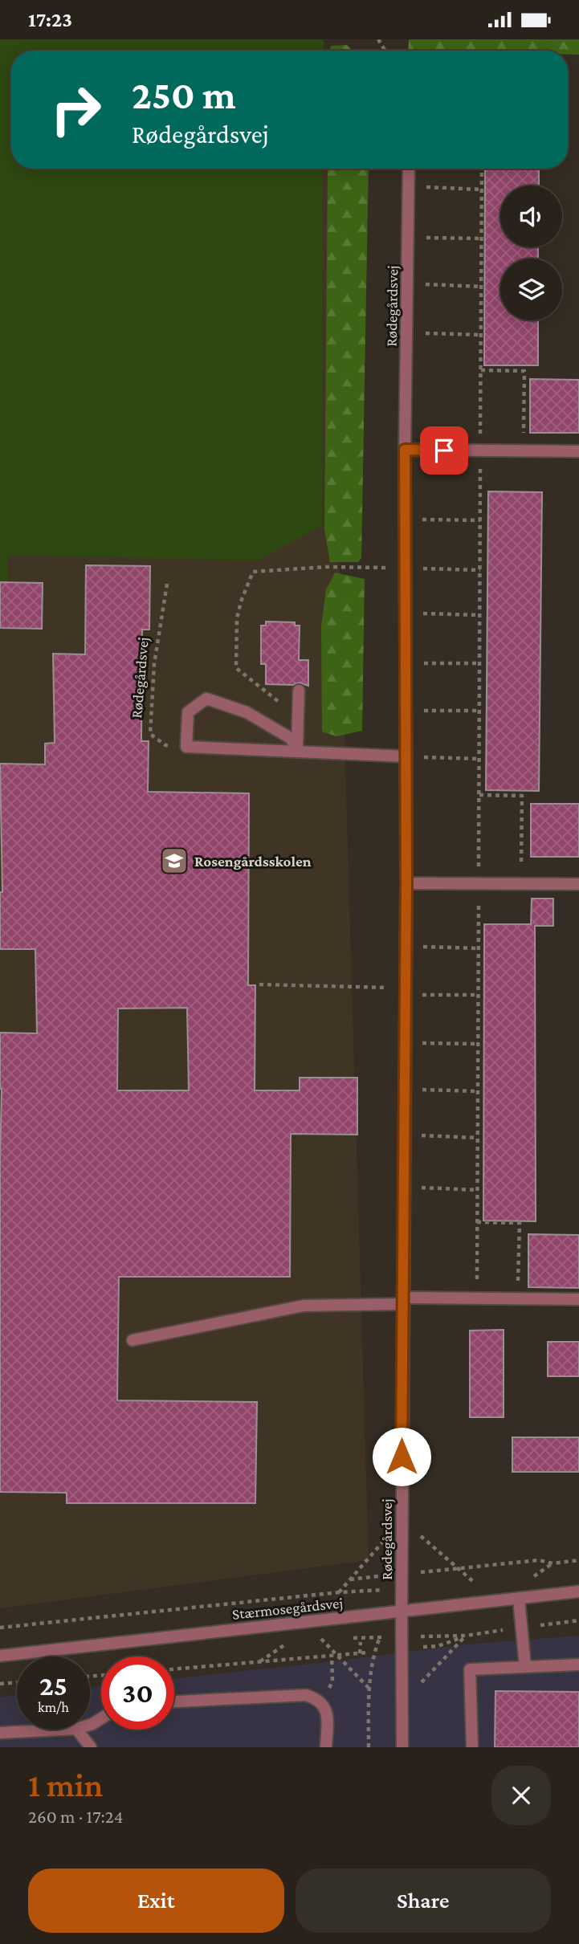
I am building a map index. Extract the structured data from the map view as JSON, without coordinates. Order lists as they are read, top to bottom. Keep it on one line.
{"streets":{"street":["Rødegårdsvej","Stærmosegårdsvej"]},"crossings":[["Rødegårdsvej","Stærmosegårdsvej"]],"places":{"school or university":["Rosengårdsskolen"]},"page":{"status":"17:23","turn":["250 m","Rødegårdsvej"],"speed":"25 km/h","limit":"30","heading":["1 min","260 m · 17:24"],"buttons":["Exit","Share"]}}
